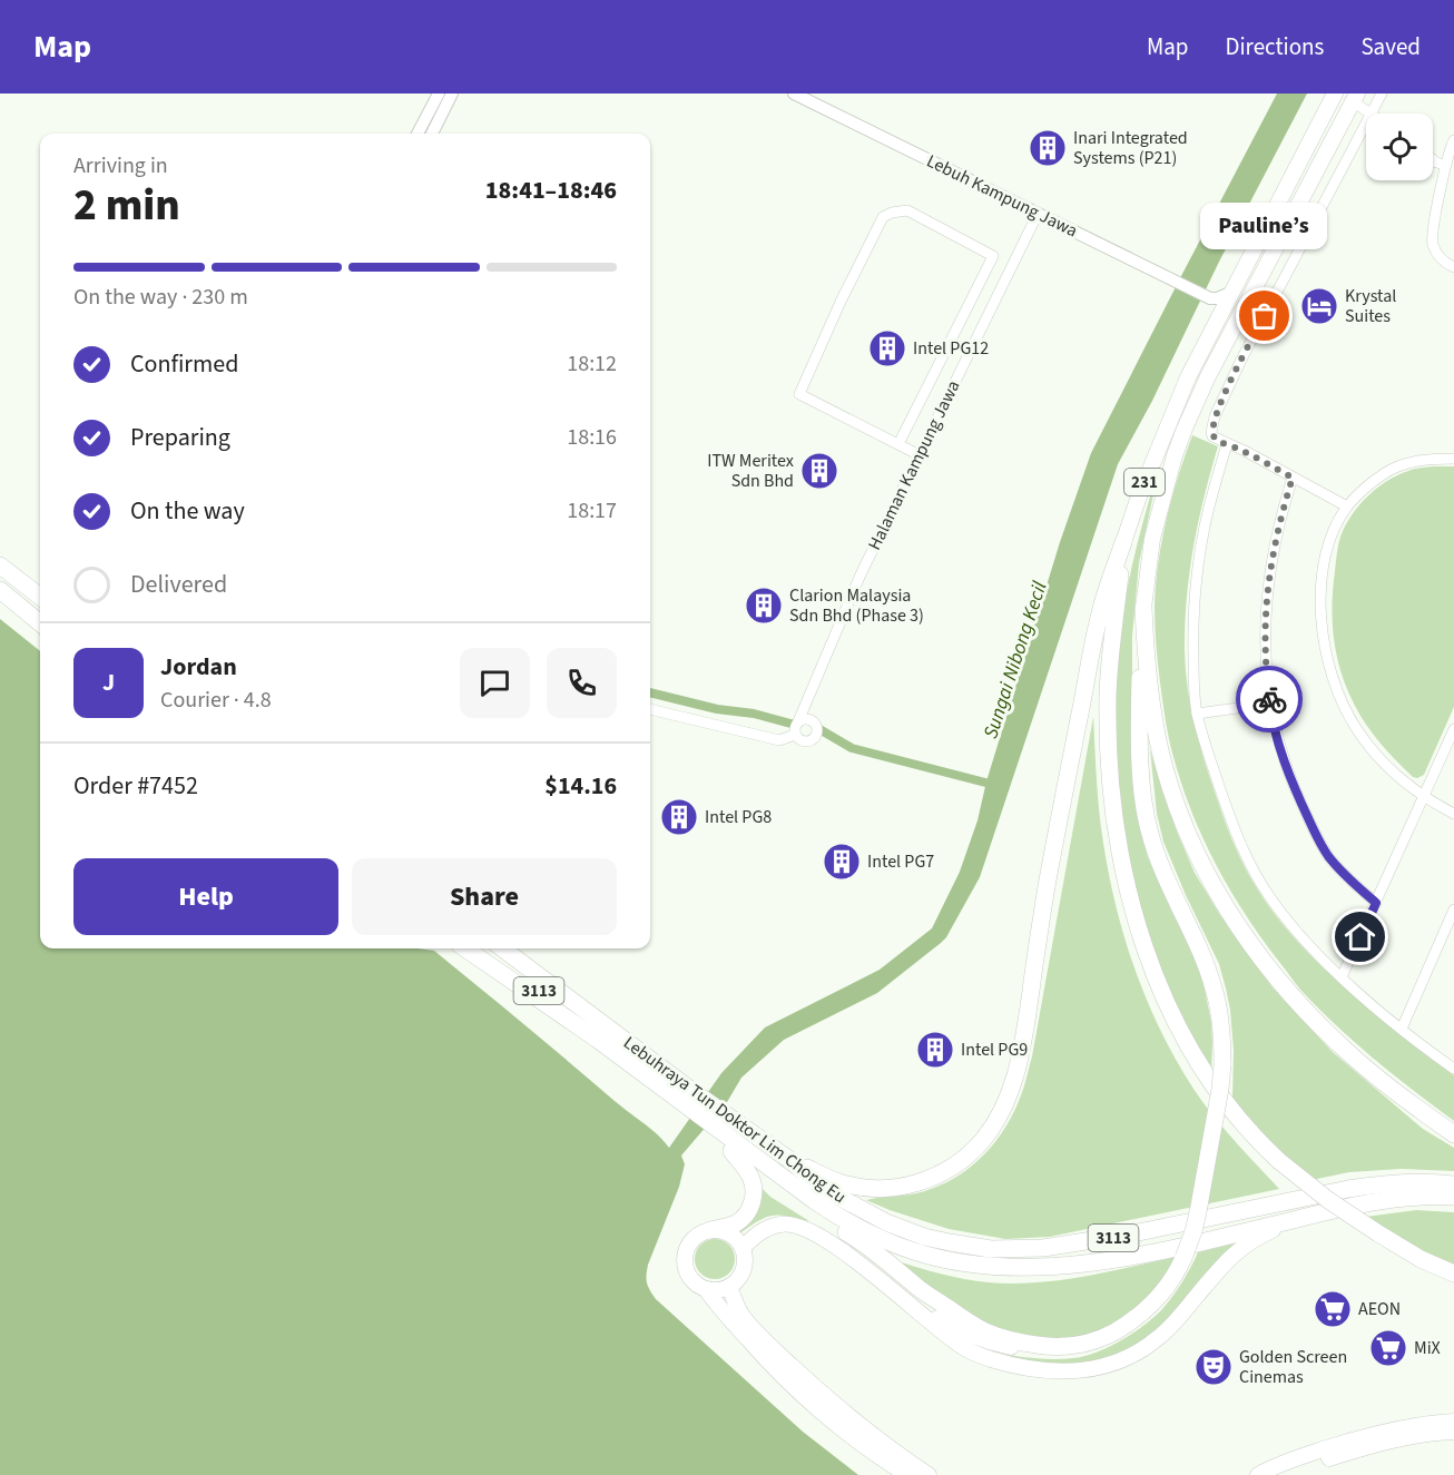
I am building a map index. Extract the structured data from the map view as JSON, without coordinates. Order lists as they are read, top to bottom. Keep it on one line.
{"streets":{"highway":["3113","Lebuhraya Tun Doktor Lim Chong Eu"],"main road":["231"],"street":["Lebuh Kampung Jawa","Halaman Kampung Jawa"]},"crossings":[["Lebuh Kampung Jawa","Halaman Kampung Jawa"]],"water":["Sungai Nibong Kecil"],"places":{"building":["Inari Integrated Systems (P21)","Intel PG12","ITW Meritex Sdn Bhd","Clarion Malaysia Sdn Bhd (Phase 3)","Intel PG8","Intel PG7","Intel PG9"],"hotel":["Krystal Suites"],"other":["Pauline’s"],"supermarket":["AEON","MiX"],"theatre":["Golden Screen Cinemas"]},"page":{"header":"Map","nav":["Map","Directions","Saved"],"heading":["2 min","Arriving in","18:41–18:46"],"panel":["Jordan","Courier · 4.8","Order #7452","$14.16"],"bubble":"Pauline’s","bar":"On the way · 230 m","list":[["Confirmed","18:12"],["Preparing","18:16"],["On the way","18:17"],"Delivered"],"round":"J","buttons":["Help","Share"]}}
